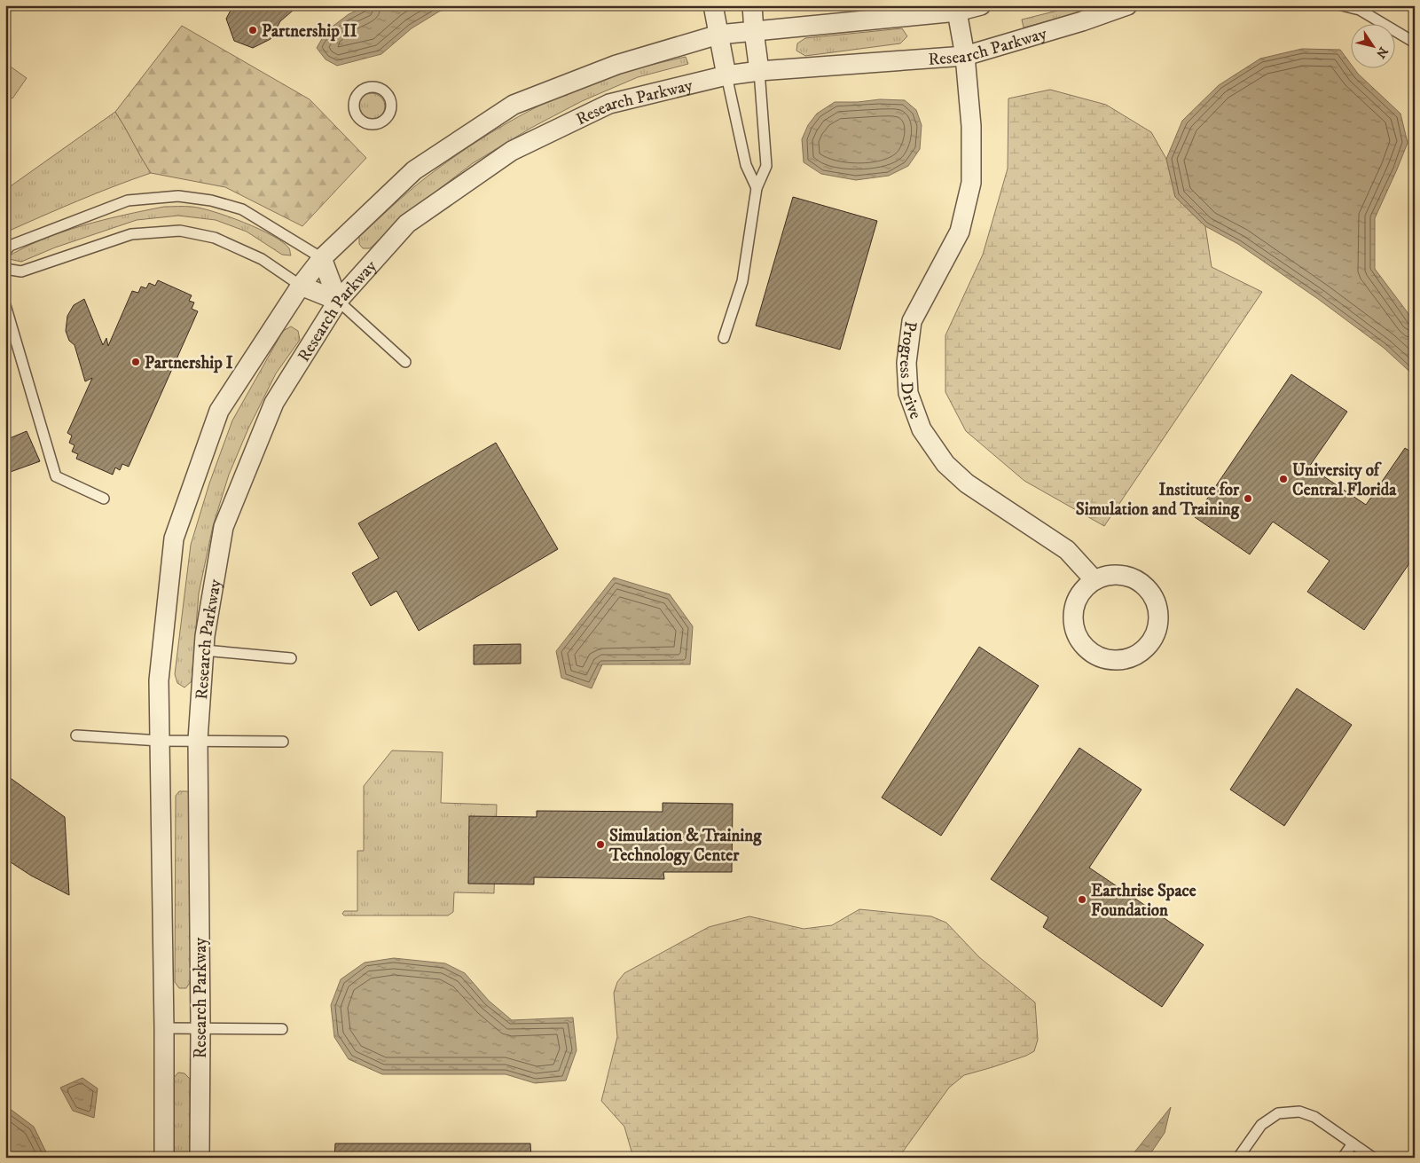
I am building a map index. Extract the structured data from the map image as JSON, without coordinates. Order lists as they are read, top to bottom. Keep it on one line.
{"streets":{"street":["Research Parkway","Progress Drive"]},"crossings":[["Research Parkway","Progress Drive"]],"places":["Partnership II","Partnership I","University of Central Florida","Institute for Simulation and Training","Simulation & Training Technology Center","Earthrise Space Foundation"],"north":"bottom right"}
